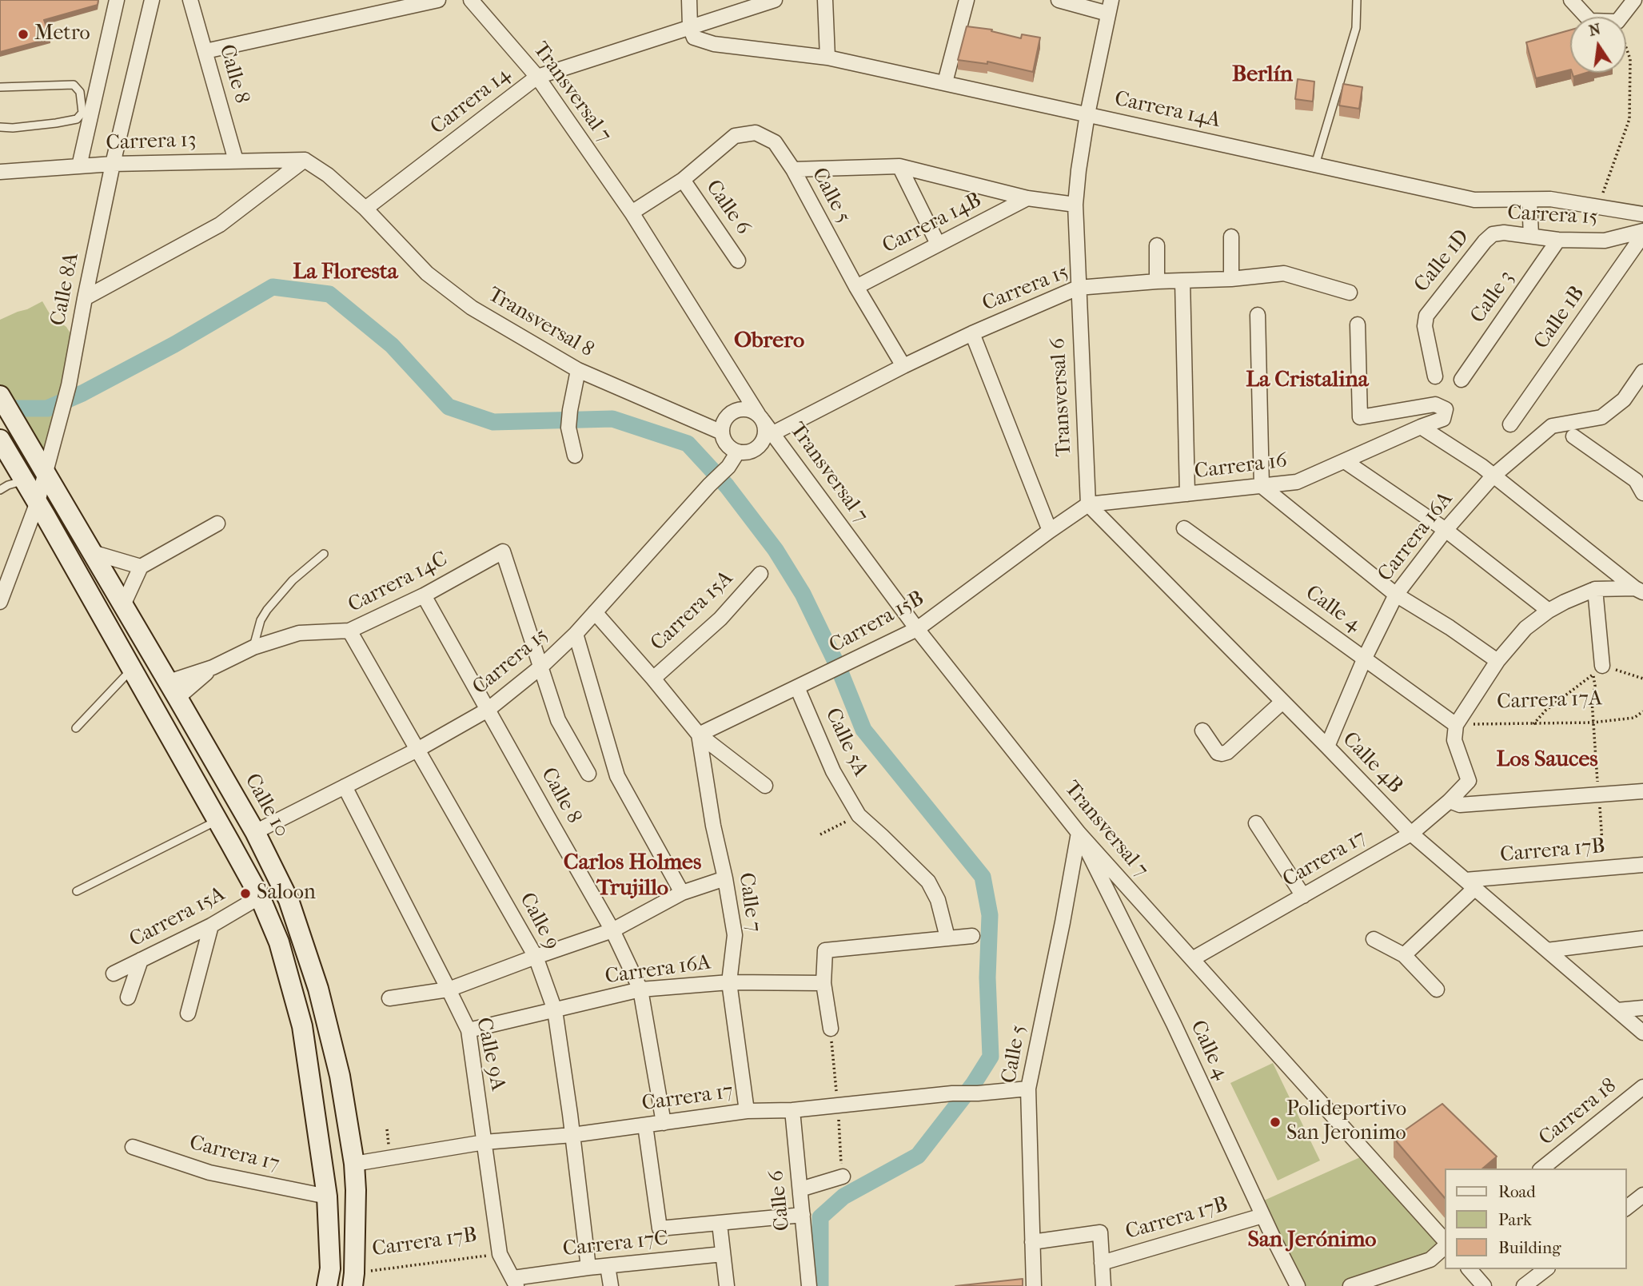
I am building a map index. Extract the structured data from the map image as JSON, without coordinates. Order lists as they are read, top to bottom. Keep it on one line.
{"streets":{"main road":["Calle 10"],"street":["Calle 8","Transversal 7","Carrera 14","Carrera 14A","Carrera 13","Calle 5","Calle 6","Carrera 15","Carrera 14B","Calle 1D","Calle 8A","Calle 3","Calle 1B","Transversal 8","Transversal 6","Carrera 16","Carrera 16A","Carrera 14C","Calle 4","Carrera 15A","Carrera 15B","Calle 5A","Calle 4B","Carrera 17B","Carrera 17","Calle 7","Calle 9","Calle 9A","Carrera 18","Carrera 17C"],"path":["Carrera 17A"]},"crossings":[["Calle 8","Carrera 13"],["Calle 8","Carrera 15"],["Calle 8","Carrera 16A"],["Calle 8","Carrera 14C"],["Calle 8","Carrera 17"],["Transversal 7","Carrera 14"],["Transversal 7","Calle 5"],["Transversal 7","Carrera 15"],["Transversal 7","Transversal 8"],["Transversal 7","Calle 4"],["Transversal 7","Carrera 15B"],["Transversal 7","Carrera 17"],["Carrera 14","Carrera 14A"],["Carrera 14","Transversal 8"],["Carrera 14A","Transversal 6"],["Carrera 13","Calle 8A"],["Carrera 13","Transversal 8"],["Calle 5","Calle 6"],["Calle 5","Carrera 15"],["Calle 5","Carrera 14B"],["Calle 5","Calle 4"],["Calle 5","Carrera 17"],["Calle 6","Carrera 17"],["Carrera 15","Calle 1D"],["Carrera 15","Calle 3"],["Carrera 15","Calle 1B"],["Carrera 15","Transversal 8"],["Carrera 15","Transversal 6"],["Carrera 15","Carrera 14C"],["Carrera 15","Calle 10"],["Carrera 15","Calle 9"],["Carrera 15","Calle 9A"],["Calle 8A","Calle 10"],["Transversal 6","Carrera 16"],["Transversal 6","Carrera 15B"],["Transversal 6","Calle 4B"],["Carrera 16","Carrera 15B"],["Carrera 16","Calle 4B"],["Carrera 16A","Calle 4"],["Carrera 16A","Calle 4B"],["Carrera 16A","Calle 7"],["Carrera 16A","Calle 9"],["Carrera 16A","Calle 9A"],["Carrera 14C","Calle 10"],["Carrera 14C","Calle 9"],["Calle 4","Carrera 17A"],["Calle 4","Carrera 17B"],["Calle 4","Carrera 17"],["Carrera 15B","Calle 5A"],["Carrera 15B","Calle 4B"],["Carrera 15B","Calle 7"],["Carrera 17A","Carrera 17"],["Calle 4B","Carrera 17B"],["Calle 4B","Carrera 17"],["Calle 10","Carrera 17B"],["Calle 10","Carrera 17"],["Carrera 17B","Calle 9A"],["Carrera 17","Calle 7"],["Carrera 17","Calle 9"],["Carrera 17","Calle 9A"],["Calle 9","Carrera 17C"],["Calle 9A","Carrera 17C"]],"districts":["Berlín","La Floresta","Obrero","La Cristalina","Los Sauces","Carlos Holmes Trujillo","San Jerónimo"],"places":["Metro","Saloon","Polideportivo San Jeronimo"],"legend":["Road","Park","Building"],"north":"top"}
